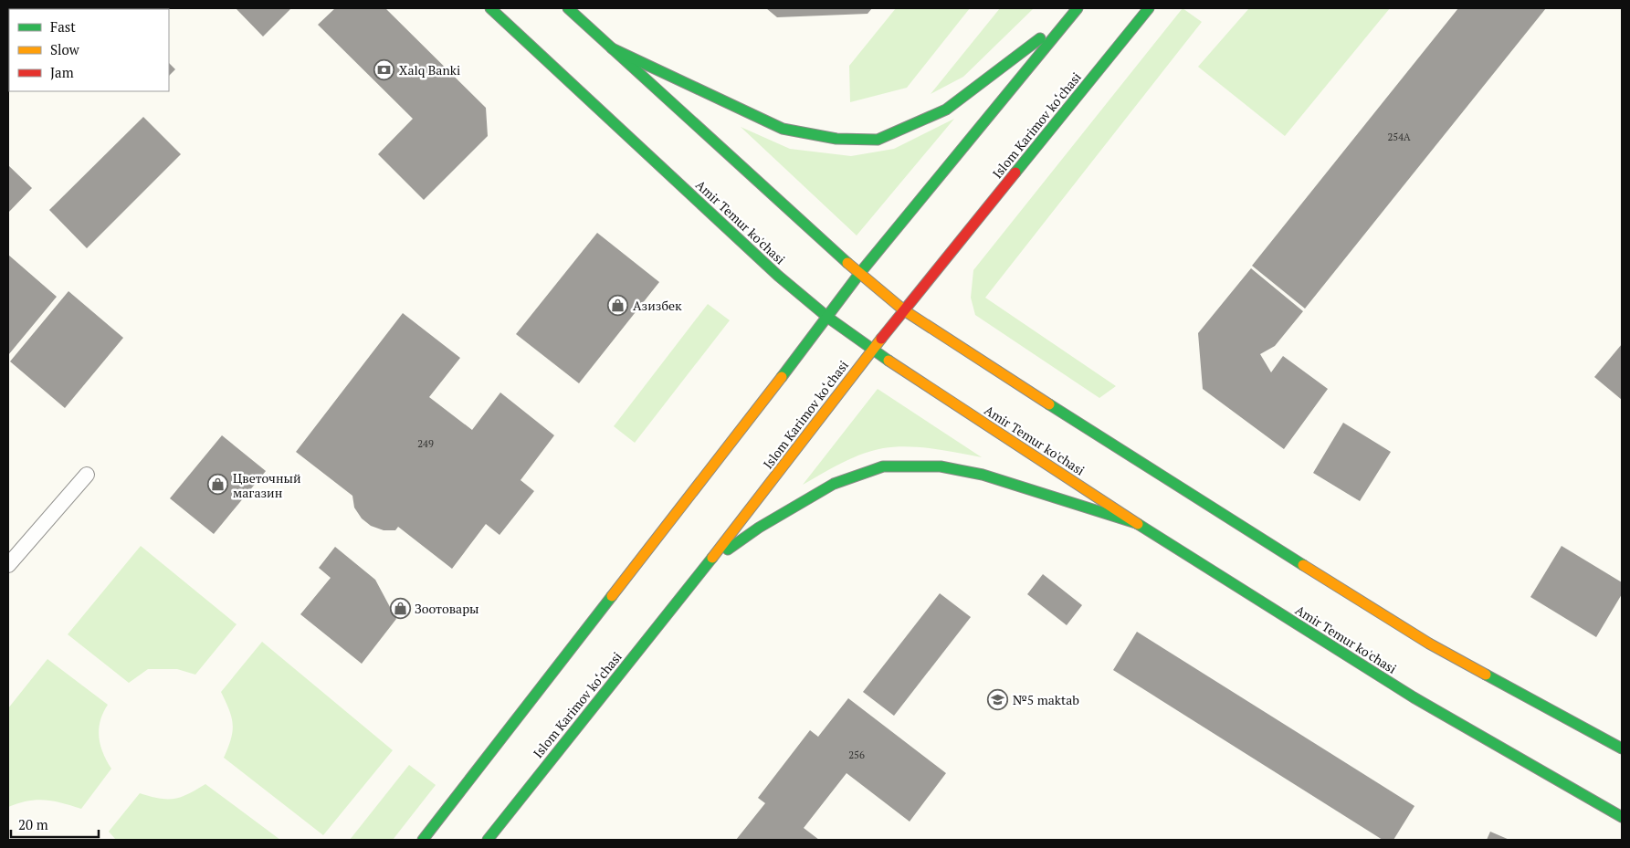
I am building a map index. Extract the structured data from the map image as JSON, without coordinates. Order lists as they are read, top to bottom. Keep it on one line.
{"streets":{"main road":["Islom Karimov ko‘chasi","Amir Temur ko'chasi"]},"crossings":[["Islom Karimov ko‘chasi","Amir Temur ko'chasi"]],"places":{"bank":["Xalq Banki"],"shop":["Азизбек","Цветочный магазин","Зоотовары"],"school or university":["№5 maktab"]},"house_numbers":["254A","249","256"],"legend":["Fast","Slow","Jam"],"scale_bar":"20 m"}
